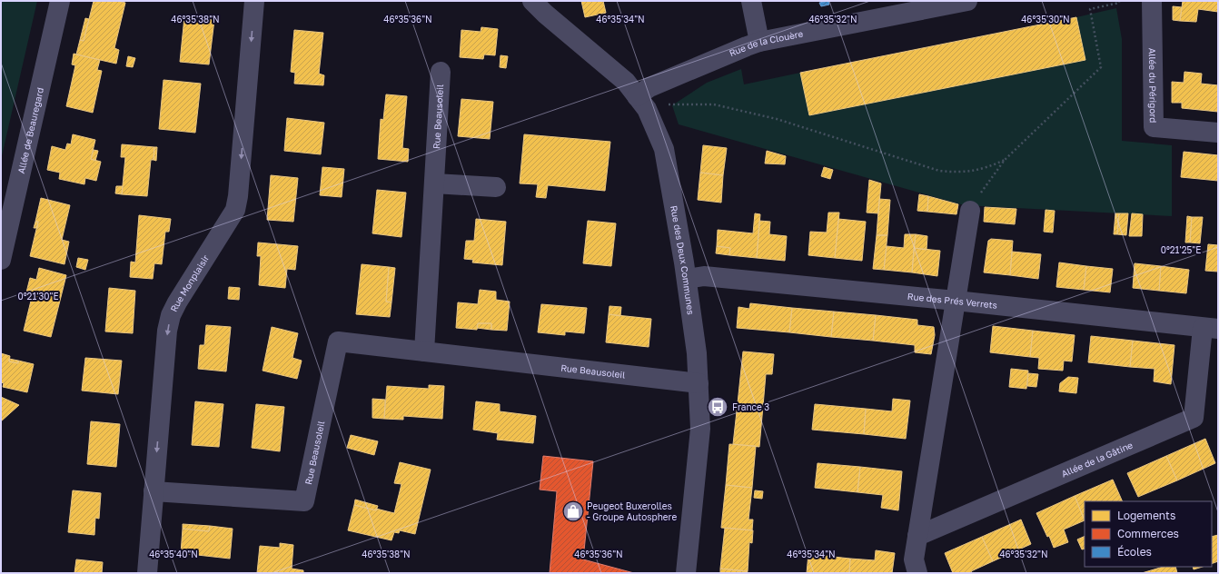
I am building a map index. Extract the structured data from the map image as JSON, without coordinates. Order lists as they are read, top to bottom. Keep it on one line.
{"streets":{"street":["Rue de la Clouère","Allée du Périgord","Rue Beausoleil","Allée de Beauregard","Rue des Deux Communes","Rue Monplaisir","Rue des Prés Verrets","Allée de la Gâtine"]},"crossings":[["Rue de la Clouère","Rue des Deux Communes"],["Rue Beausoleil","Rue des Deux Communes"],["Rue Beausoleil","Rue Monplaisir"],["Rue des Deux Communes","Rue des Prés Verrets"],["Rue des Prés Verrets","Allée de la Gâtine"]],"one_way":["Rue Monplaisir"],"places":{"bus stop":["France 3"],"shop":["Peugeot Buxerolles - Groupe Autosphere"]},"legend":["Logements","Commerces","Écoles"],"coordinates":["46°35'38\"N","46°35'36\"N","46°35'34\"N","46°35'32\"N","46°35'30\"N","0°21'25\"E","0°21'30\"E","46°35'40\"N"]}
